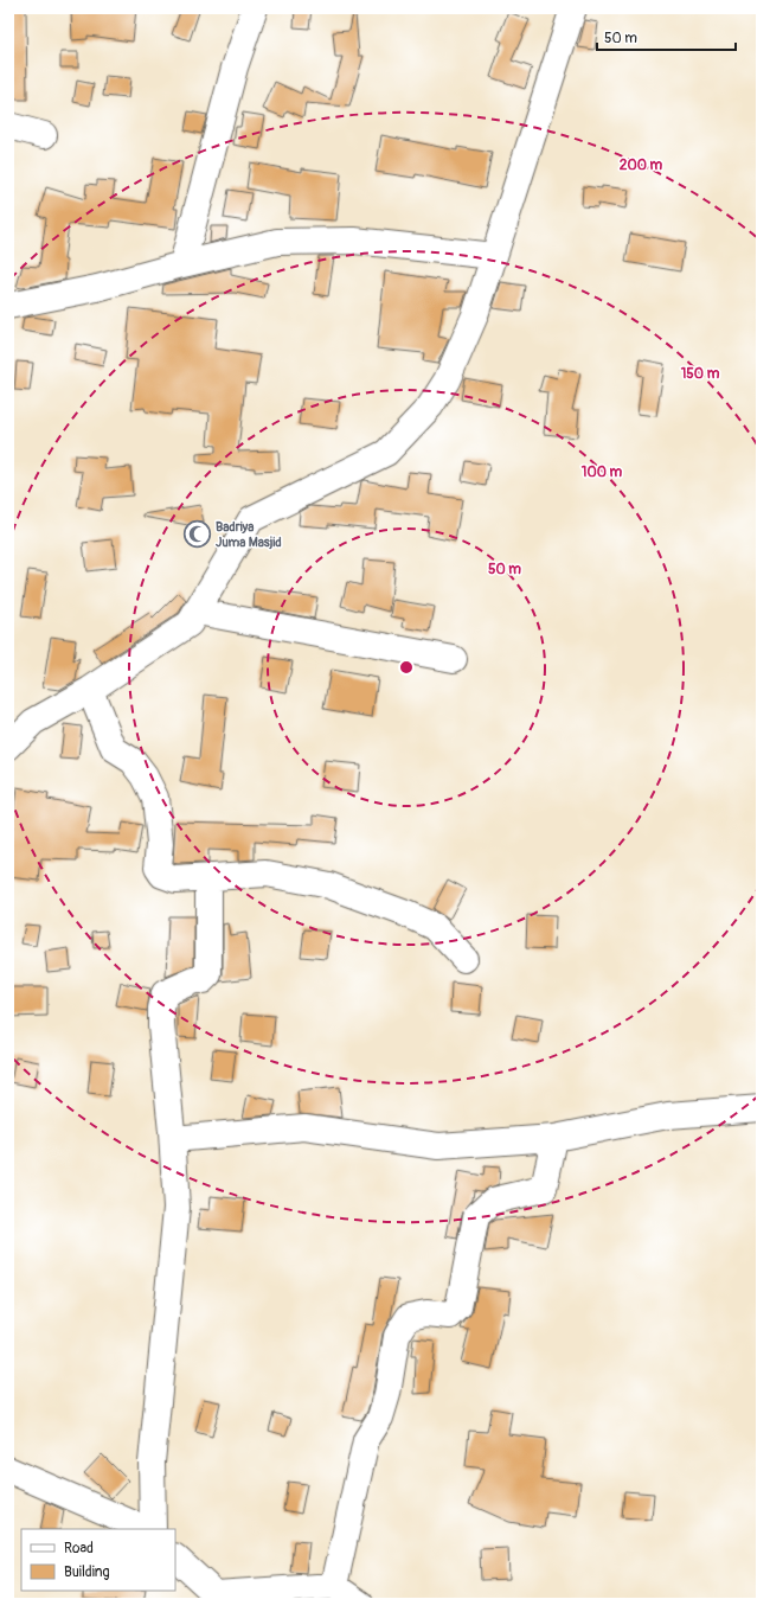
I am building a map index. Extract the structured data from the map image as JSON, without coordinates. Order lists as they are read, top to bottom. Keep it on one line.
{"places":{"mosque":["Badriya Juma Masjid"]},"legend":["Road","Building"],"scale_bar":"50 m","rings":["200 m","150 m","100 m","50 m"]}
